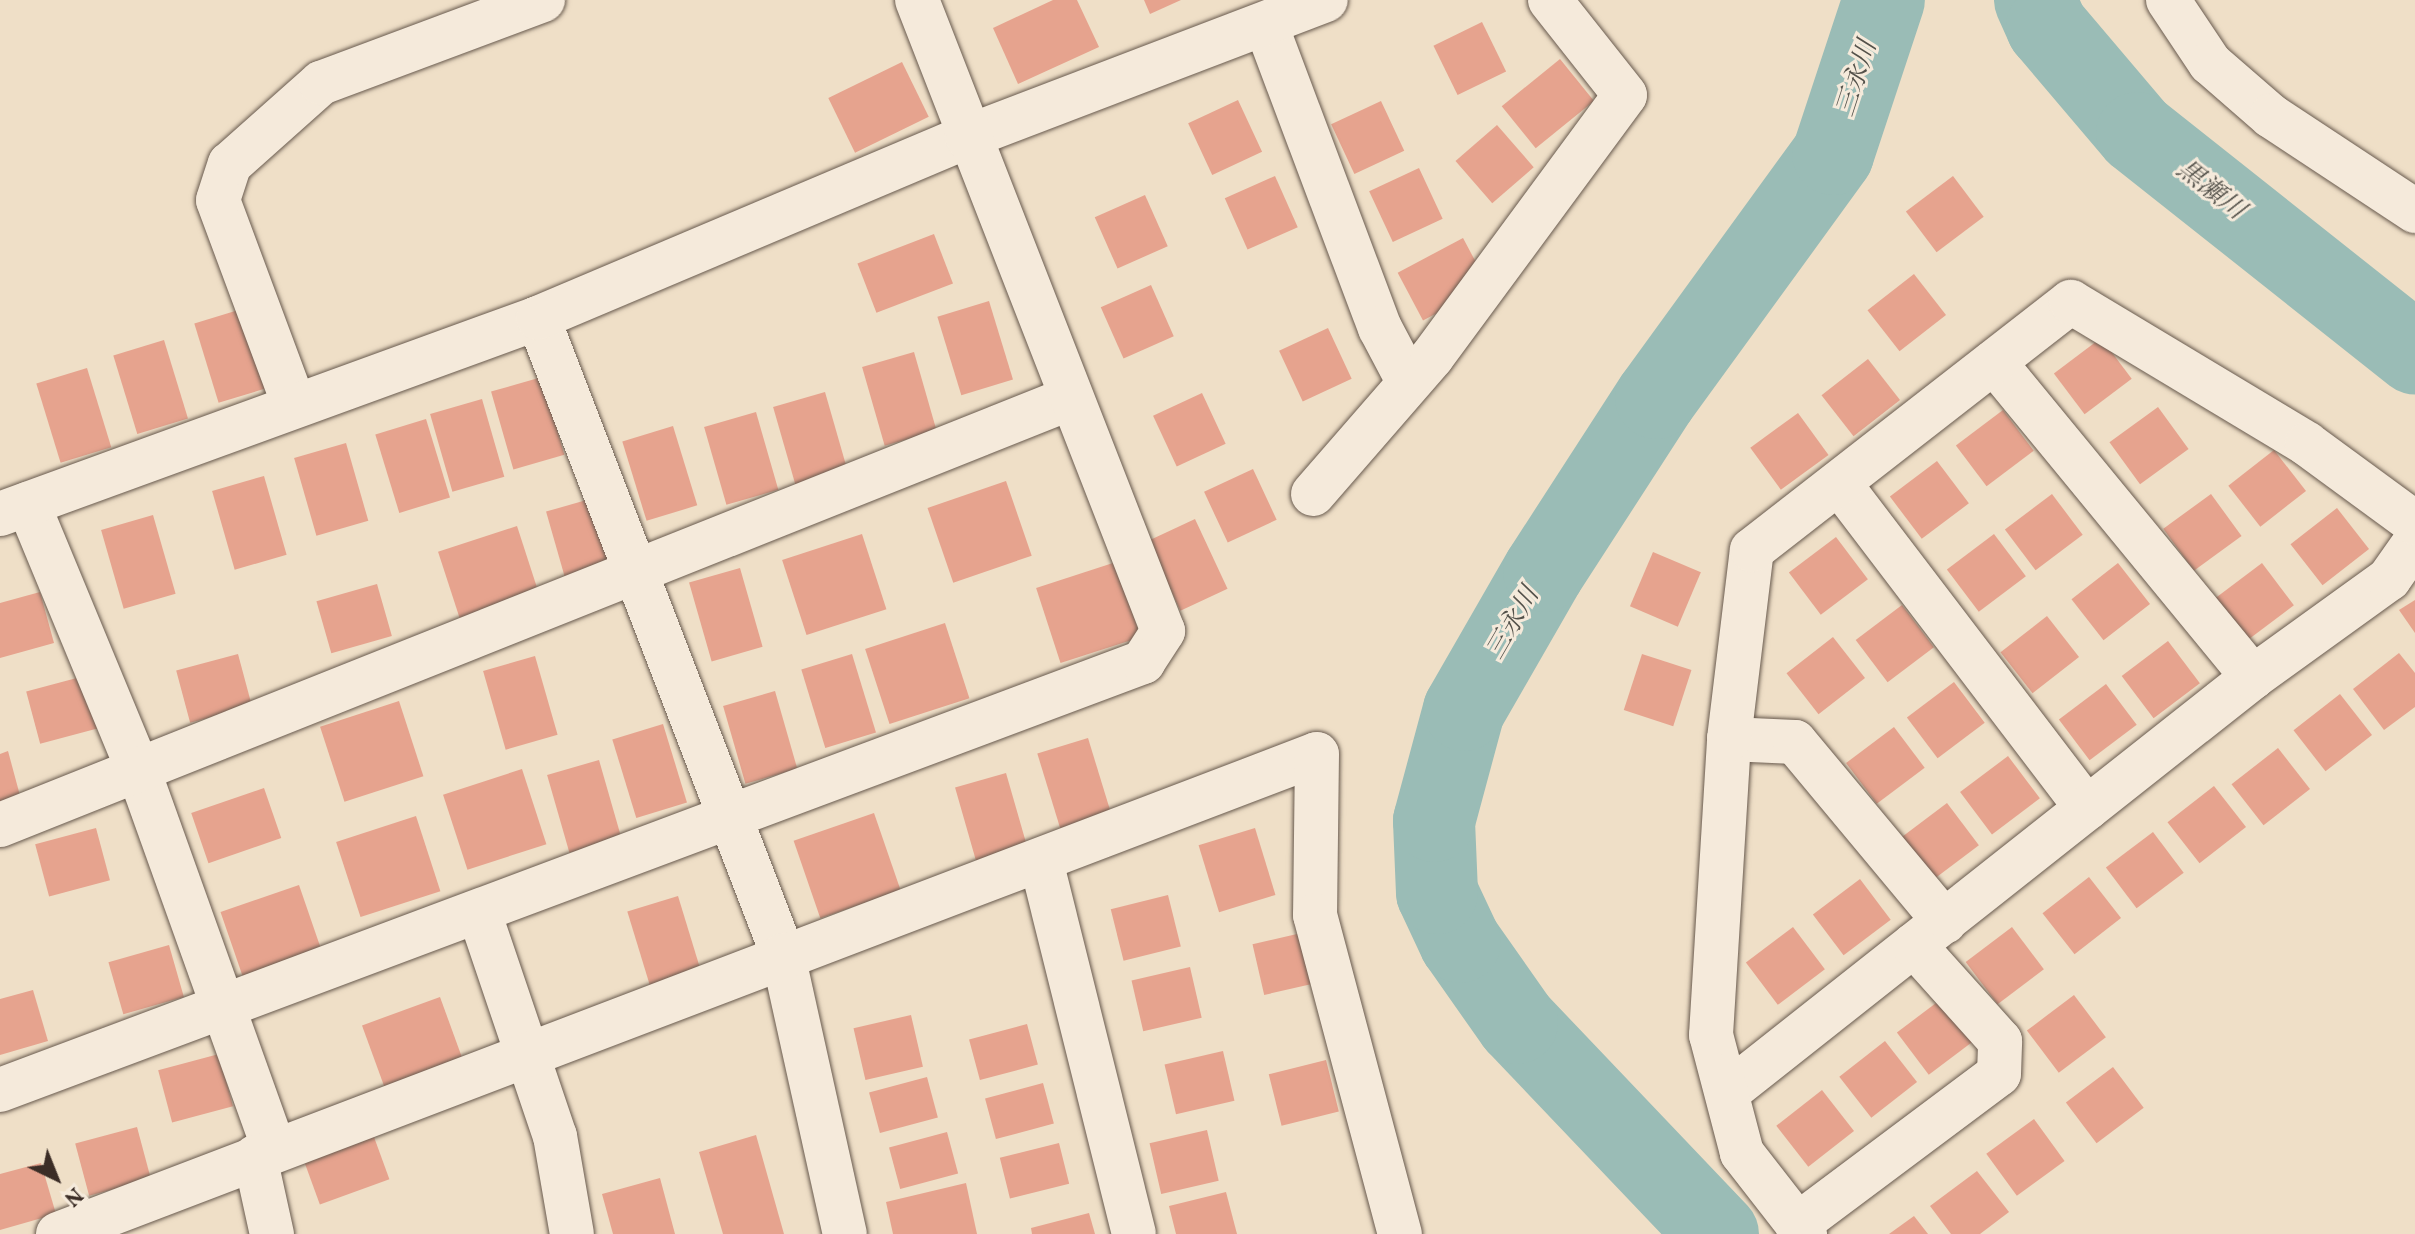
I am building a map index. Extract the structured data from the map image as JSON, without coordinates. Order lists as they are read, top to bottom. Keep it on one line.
{"water":["三永川","黒瀬川"],"north":"bottom right"}
